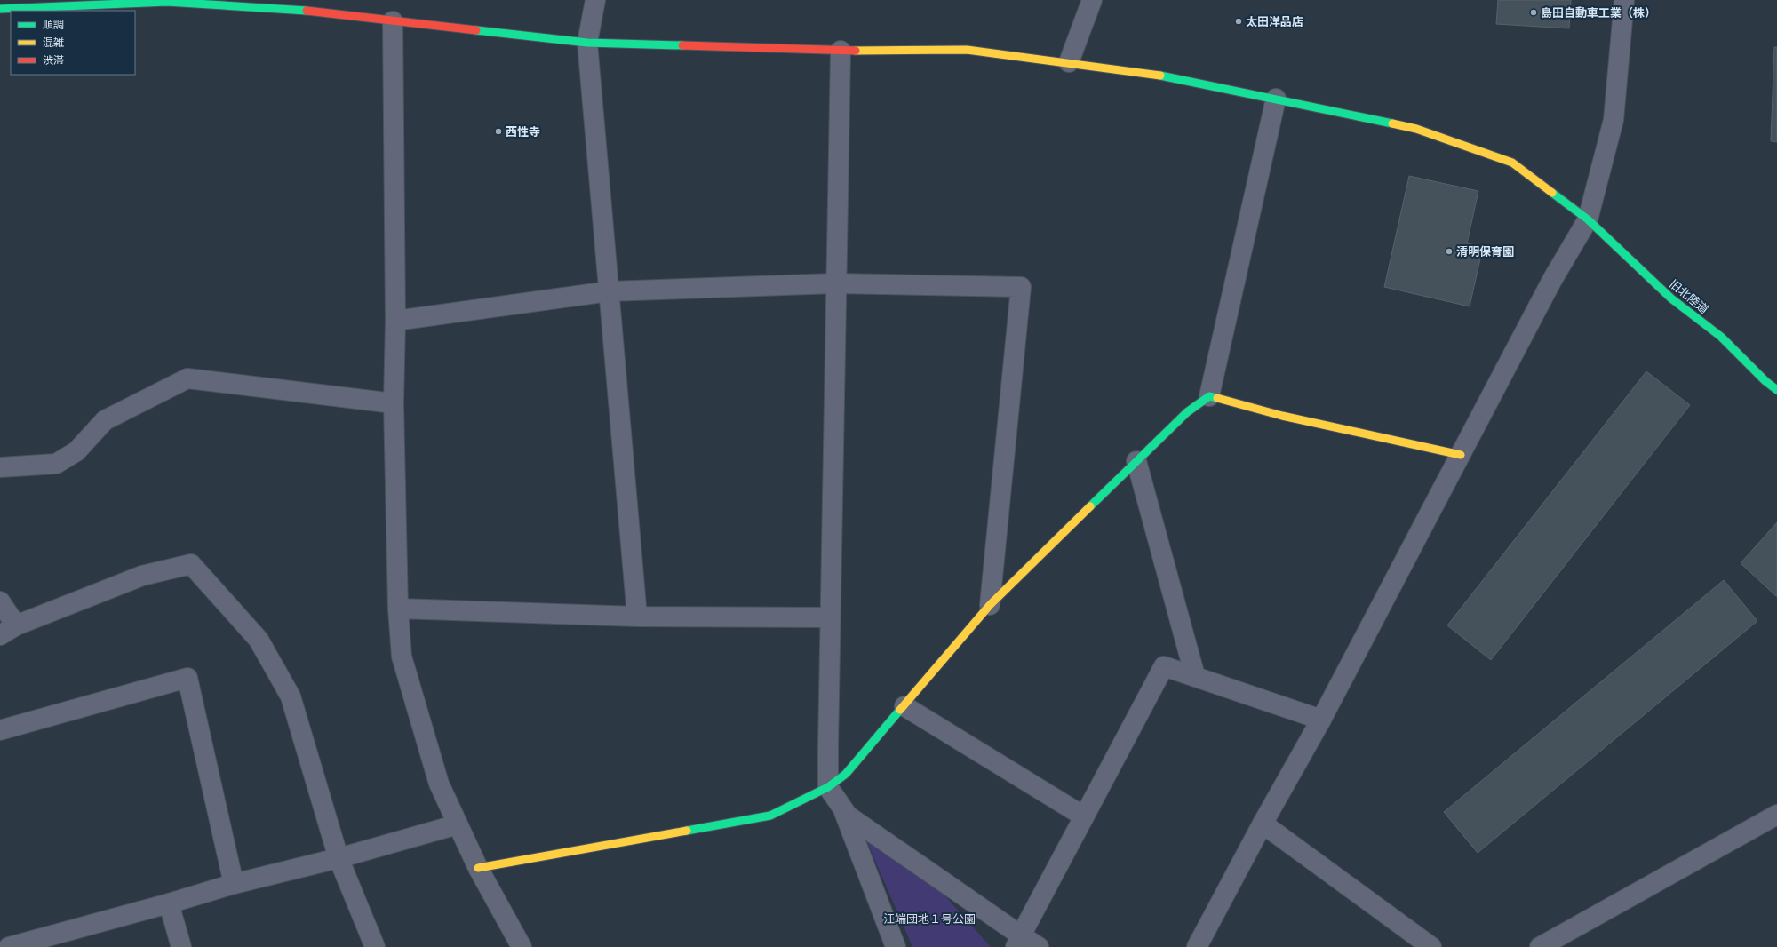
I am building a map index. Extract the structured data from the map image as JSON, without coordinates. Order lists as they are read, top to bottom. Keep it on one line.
{"streets":{"street":["旧北陸道"]},"parks":["江端団地１号公園"],"places":["島田自動車工業（株）","太田洋品店","西性寺","清明保育園"],"legend":["順調","混雑","渋滞"]}
